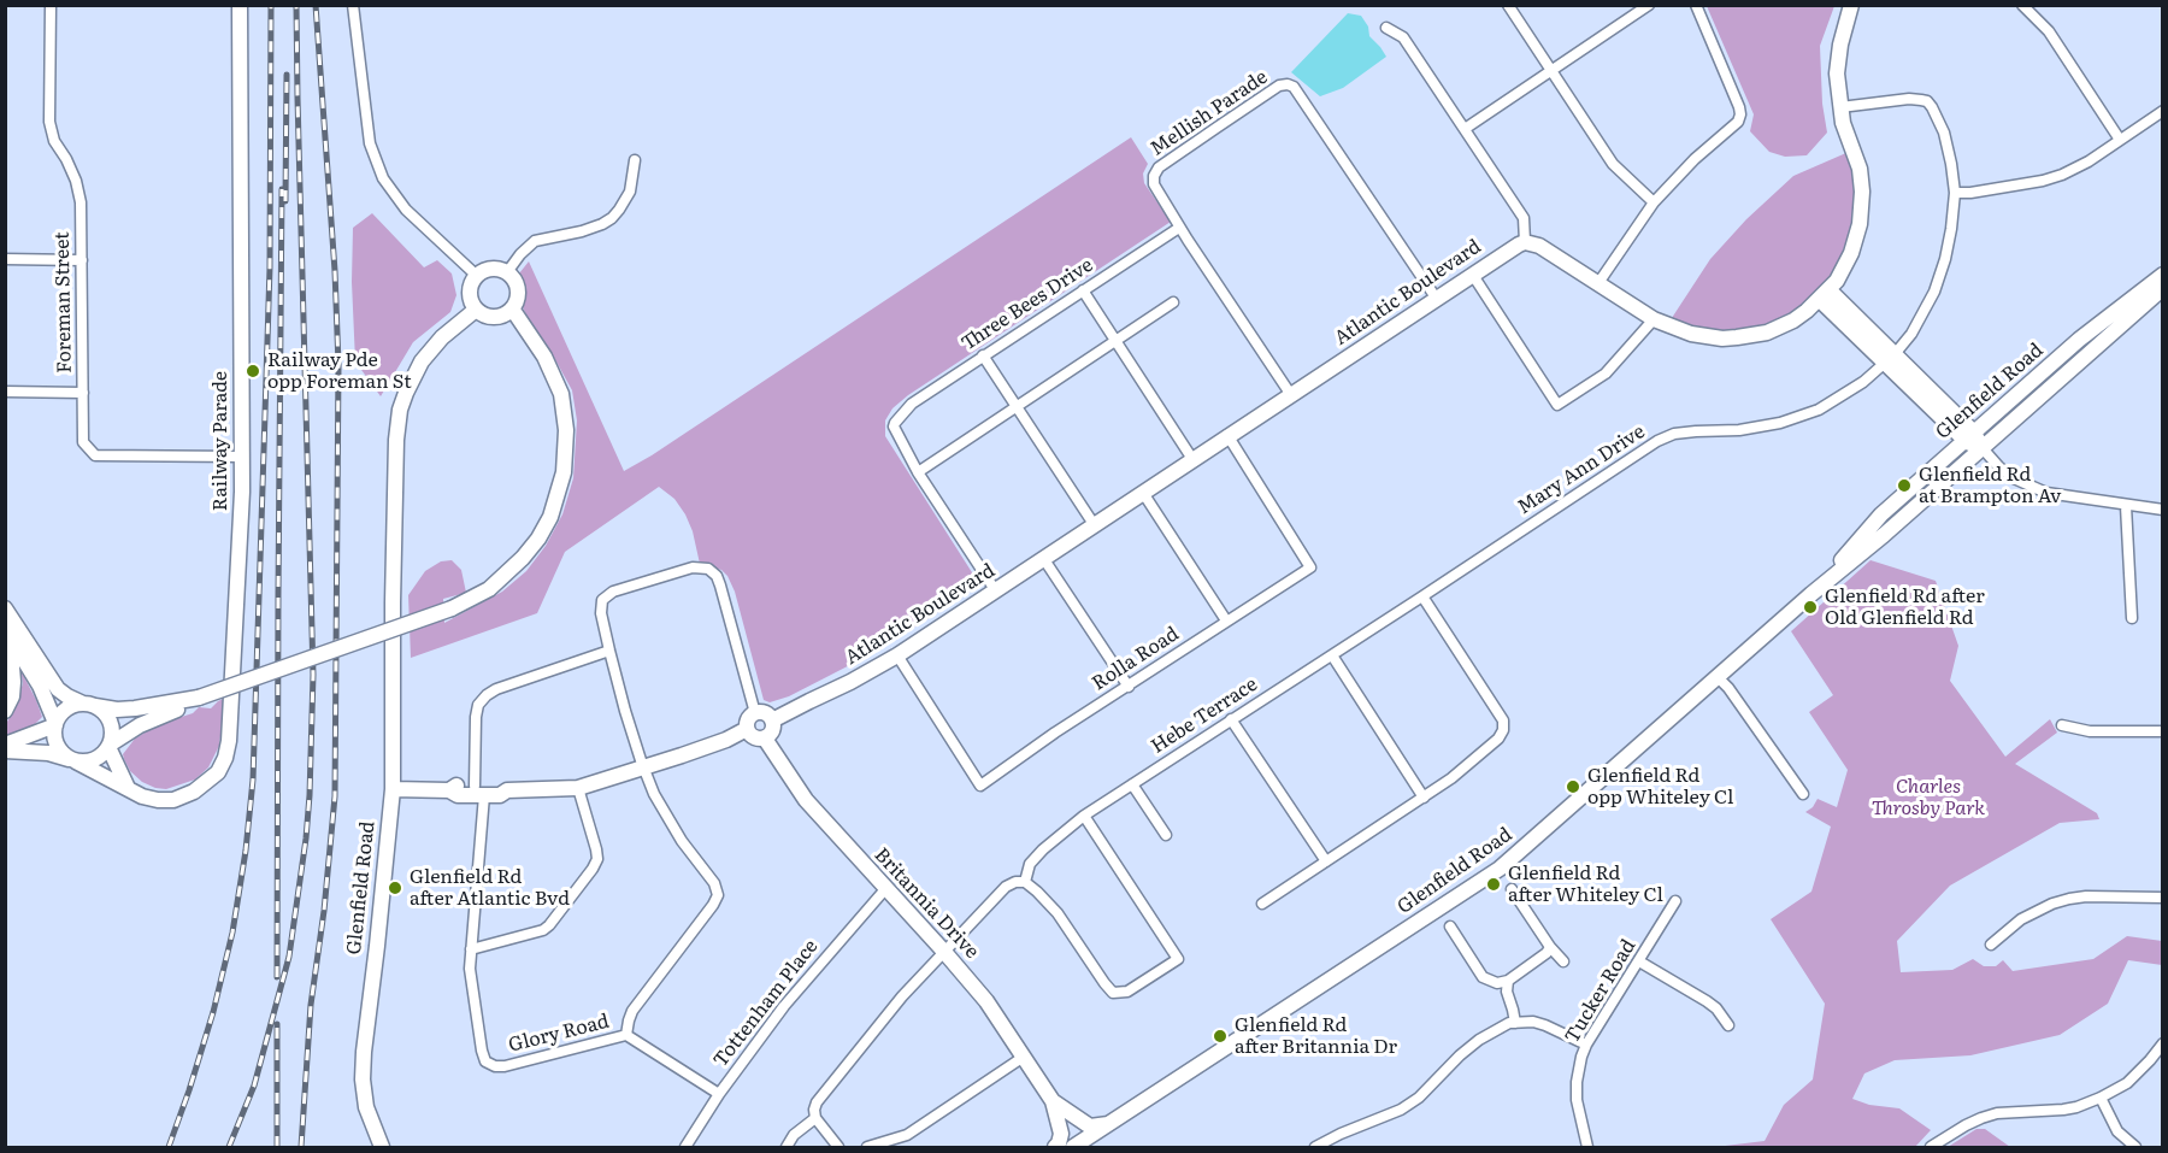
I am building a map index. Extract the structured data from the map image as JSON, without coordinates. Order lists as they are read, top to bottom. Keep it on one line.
{"streets":{"main road":["Atlantic Boulevard","Glenfield Road","Railway Parade","Britannia Drive"],"street":["Mellish Parade","Foreman Street","Three Bees Drive","Mary Ann Drive","Rolla Road","Hebe Terrace","Tucker Road","Tottenham Place","Glory Road"]},"crossings":[["Mellish Parade","Atlantic Boulevard"],["Mellish Parade","Three Bees Drive"],["Atlantic Boulevard","Rolla Road"],["Atlantic Boulevard","Britannia Drive"],["Foreman Street","Railway Parade"],["Glenfield Road","Britannia Drive"],["Mary Ann Drive","Hebe Terrace"],["Britannia Drive","Tottenham Place"],["Tottenham Place","Glory Road"]],"parks":["Charles Throsby Park"],"places":["Railway Pde opp Foreman St","Glenfield Rd at Brampton Av","Glenfield Rd after Old Glenfield Rd","Glenfield Rd opp Whiteley Cl","Glenfield Rd after Whiteley Cl","Glenfield Rd after Atlantic Bvd","Glenfield Rd after Britannia Dr"]}
